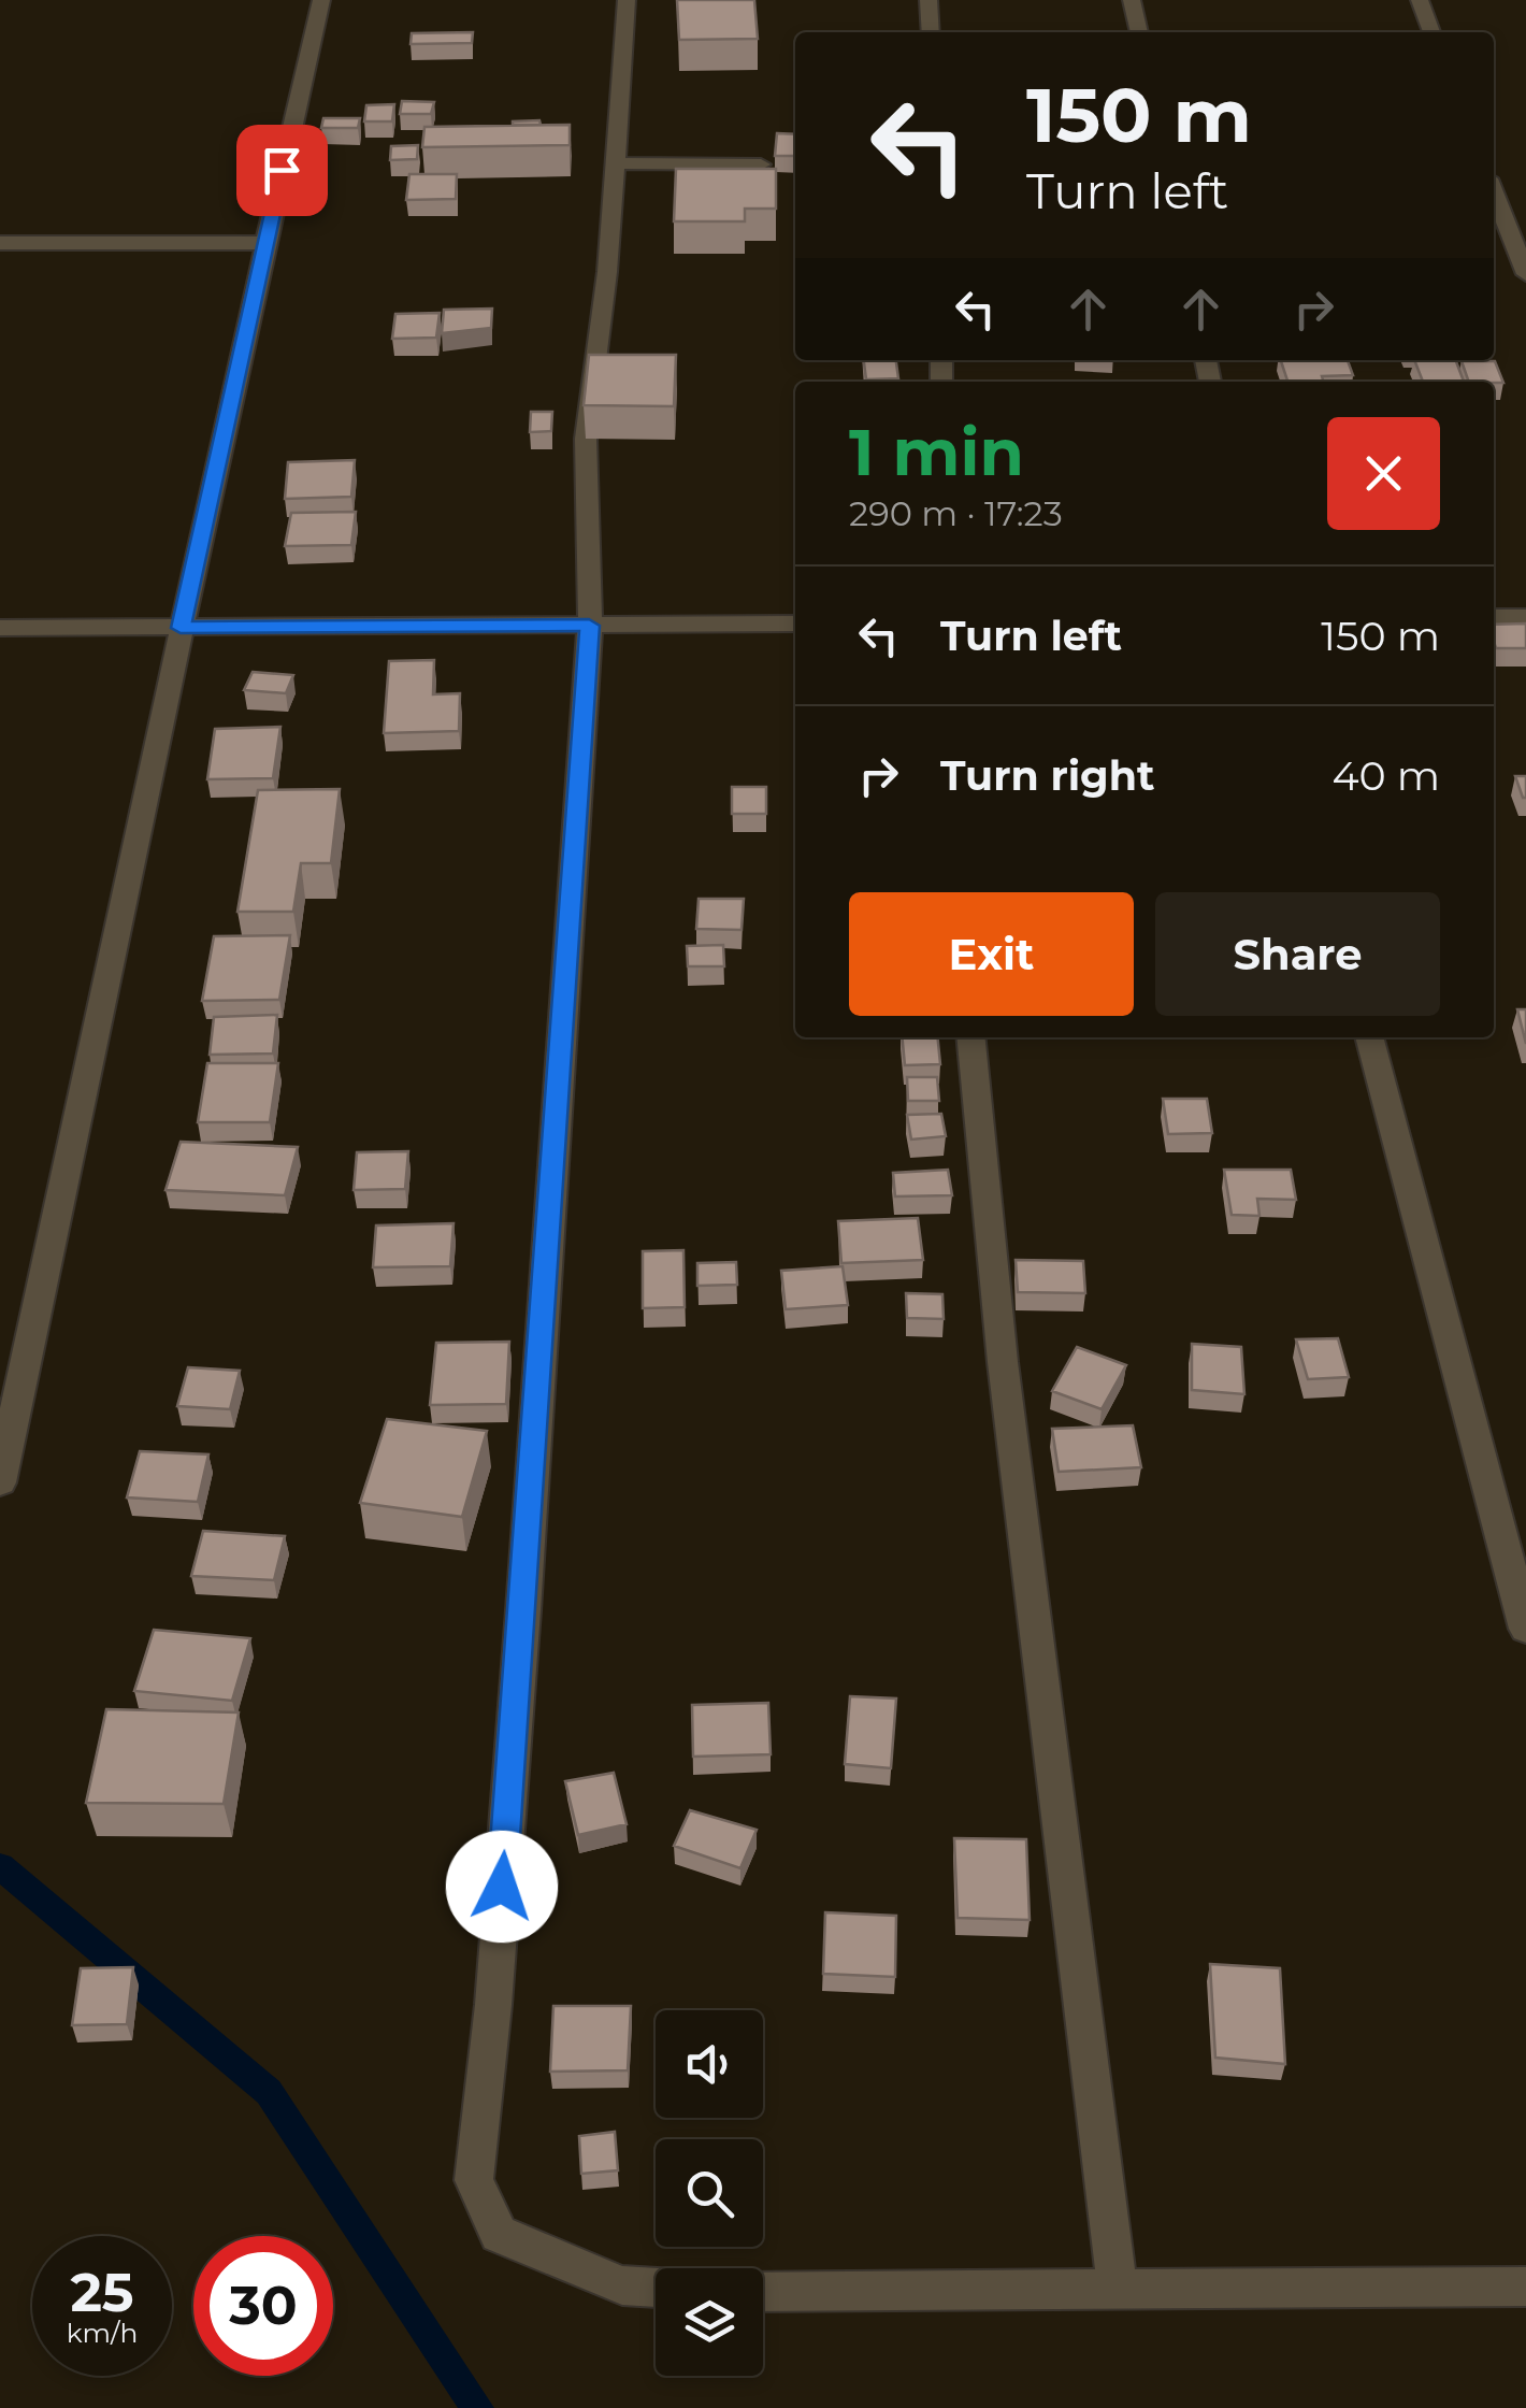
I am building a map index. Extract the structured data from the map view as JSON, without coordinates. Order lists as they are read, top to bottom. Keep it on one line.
{"page":{"turn":["150 m","Turn left"],"heading":["1 min","290 m · 17:23"],"list":[{"name":"Turn left","value":"150 m"},{"name":"Turn right","value":"40 m"}],"buttons":["Exit","Share"],"speed":"25 km/h","limit":"30"}}
